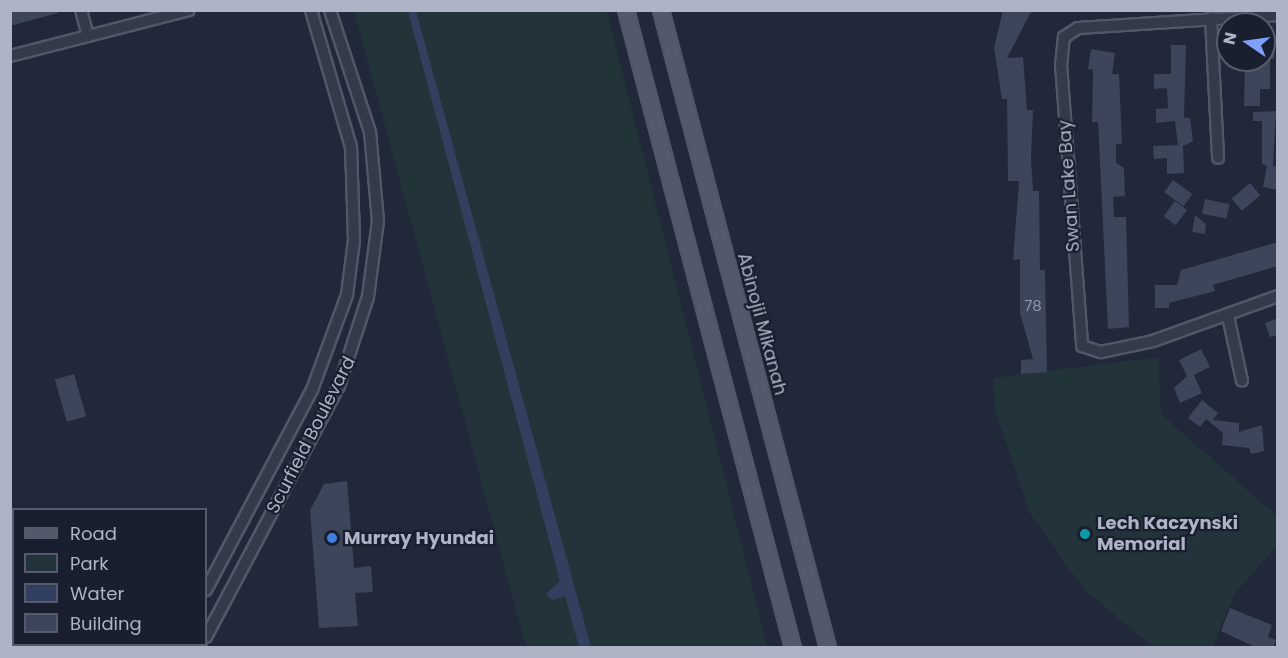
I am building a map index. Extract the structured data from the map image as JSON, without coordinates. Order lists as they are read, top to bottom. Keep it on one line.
{"streets":{"main road":["Abinojii Mikanah"],"street":["Swan Lake Bay","Scurfield Boulevard"]},"places":["Lech Kaczynski Memorial","Murray Hyundai"],"house_numbers":["78"],"legend":["Road","Park","Water","Building"],"north":"left"}
